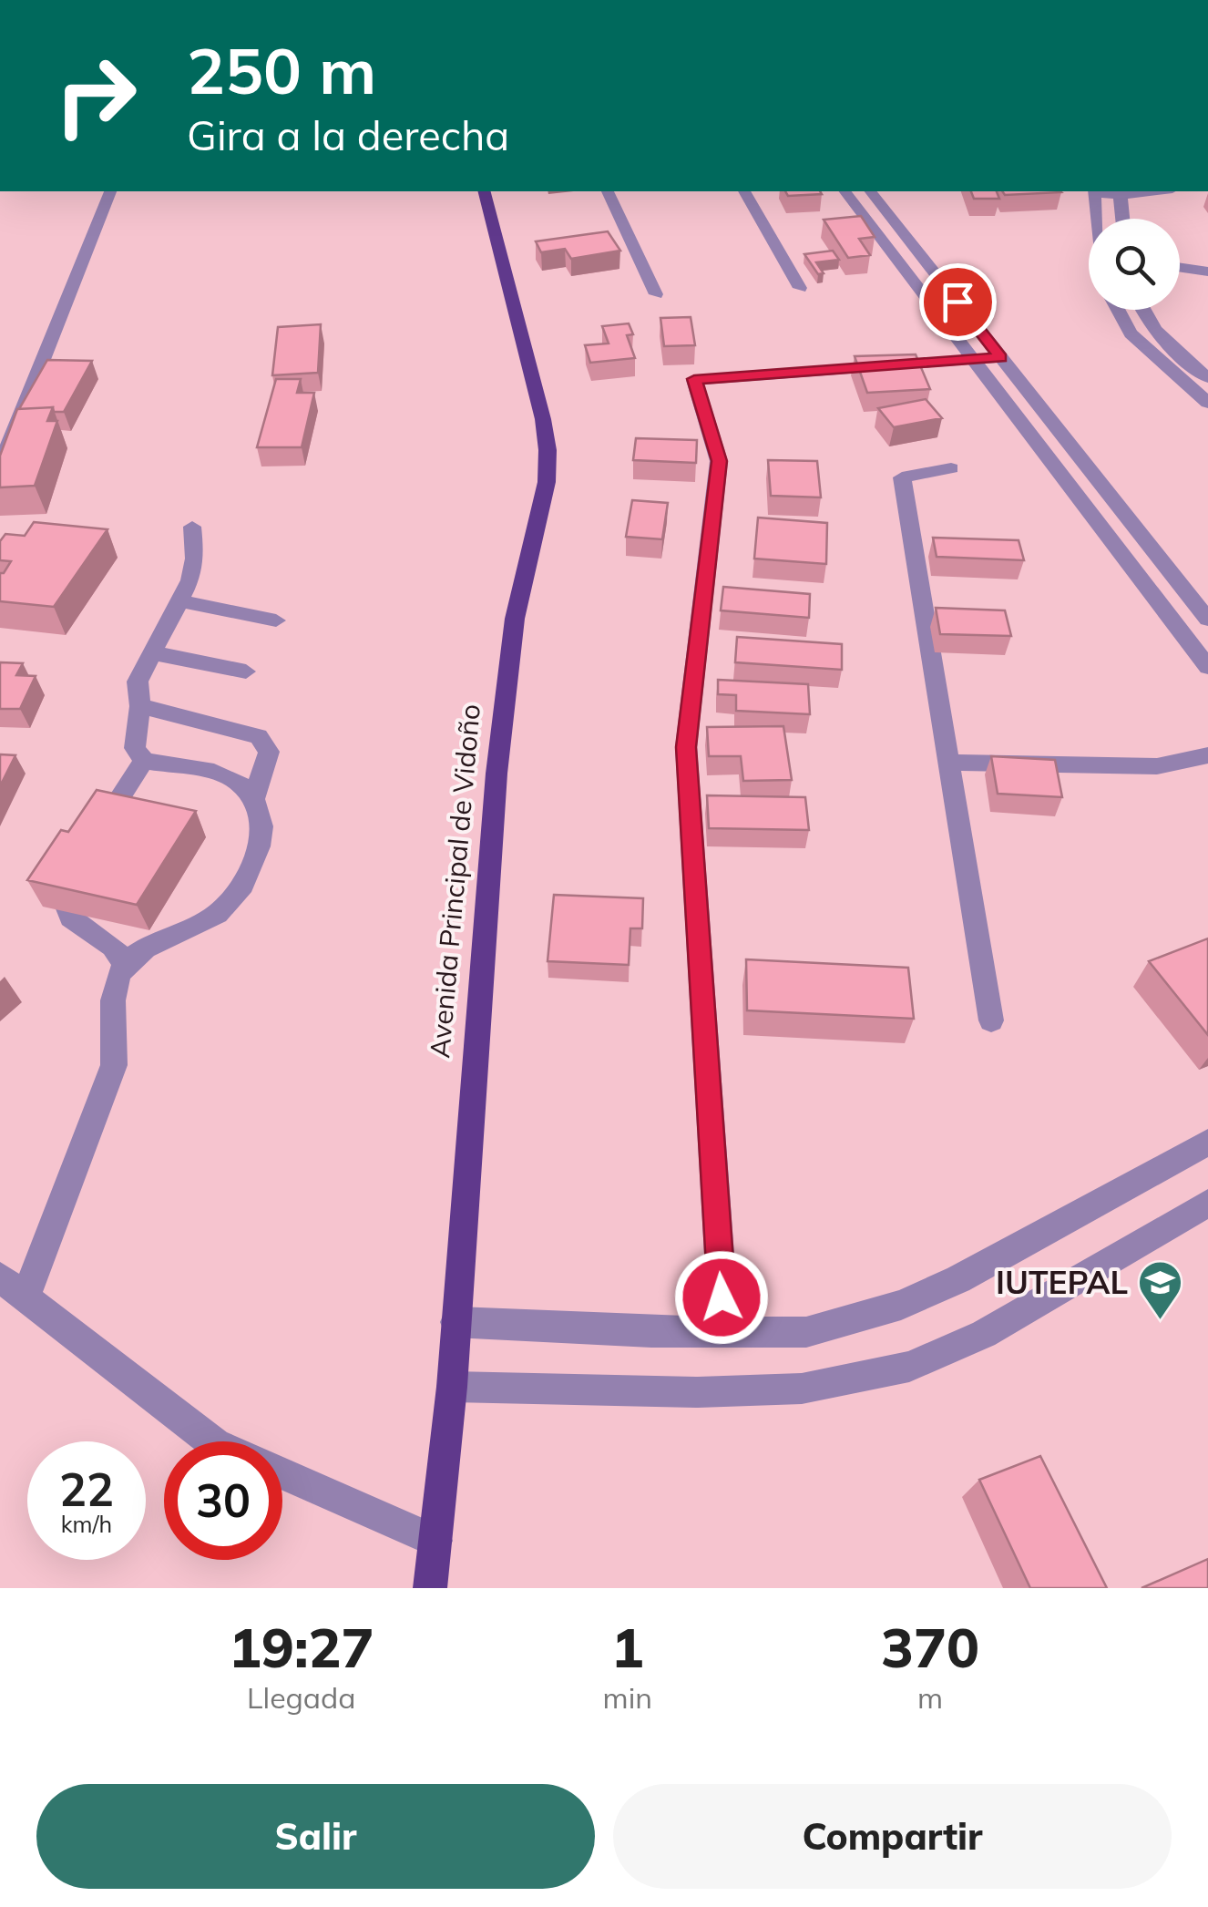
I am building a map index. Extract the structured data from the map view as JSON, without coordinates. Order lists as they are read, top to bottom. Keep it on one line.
{"streets":{"main road":["Avenida Principal de Vidoño"]},"places":{"school or university":["IUTEPAL"]},"page":{"turn":["250 m","Gira a la derecha"],"speed":"22 km/h","limit":"30","eta":["19:27","Llegada","1","min","370","m"],"buttons":["Salir","Compartir"]}}
